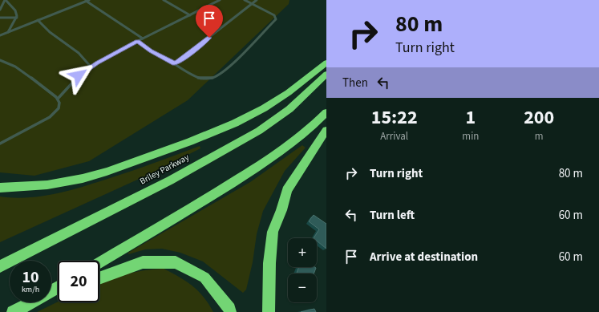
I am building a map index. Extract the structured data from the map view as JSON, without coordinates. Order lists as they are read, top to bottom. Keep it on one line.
{"streets":{"highway":["Briley Parkway"]},"page":{"turn":["80 m","Turn right"],"then":"Then","eta":["15:22","Arrival","1","min","200","m"],"list":[{"name":"Turn right","value":"80 m"},{"name":"Turn left","value":"60 m"},{"name":"Arrive at destination","value":"60 m"}],"map_buttons":["+","−"],"speed":"10 km/h","limit":"20"}}
